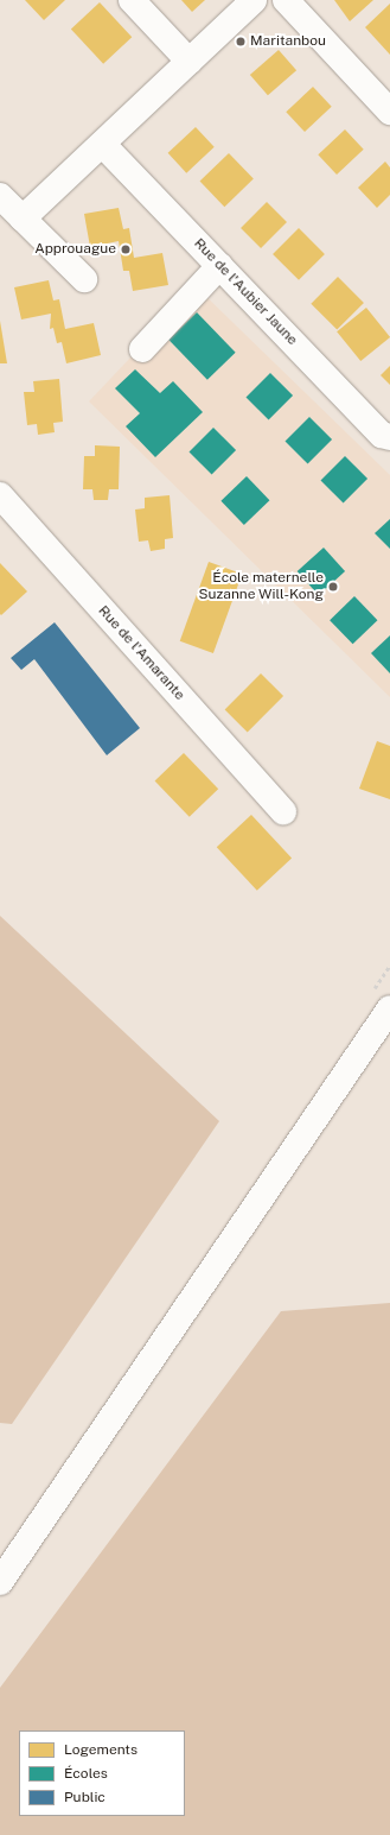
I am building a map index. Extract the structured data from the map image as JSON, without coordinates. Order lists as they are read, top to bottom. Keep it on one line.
{"streets":{"street":["Rue de l'Aubier Jaune","Rue de l'Amarante"]},"places":["Maritanbou","Approuague","École maternelle Suzanne Will-Kong"],"legend":["Logements","Écoles","Public"]}
